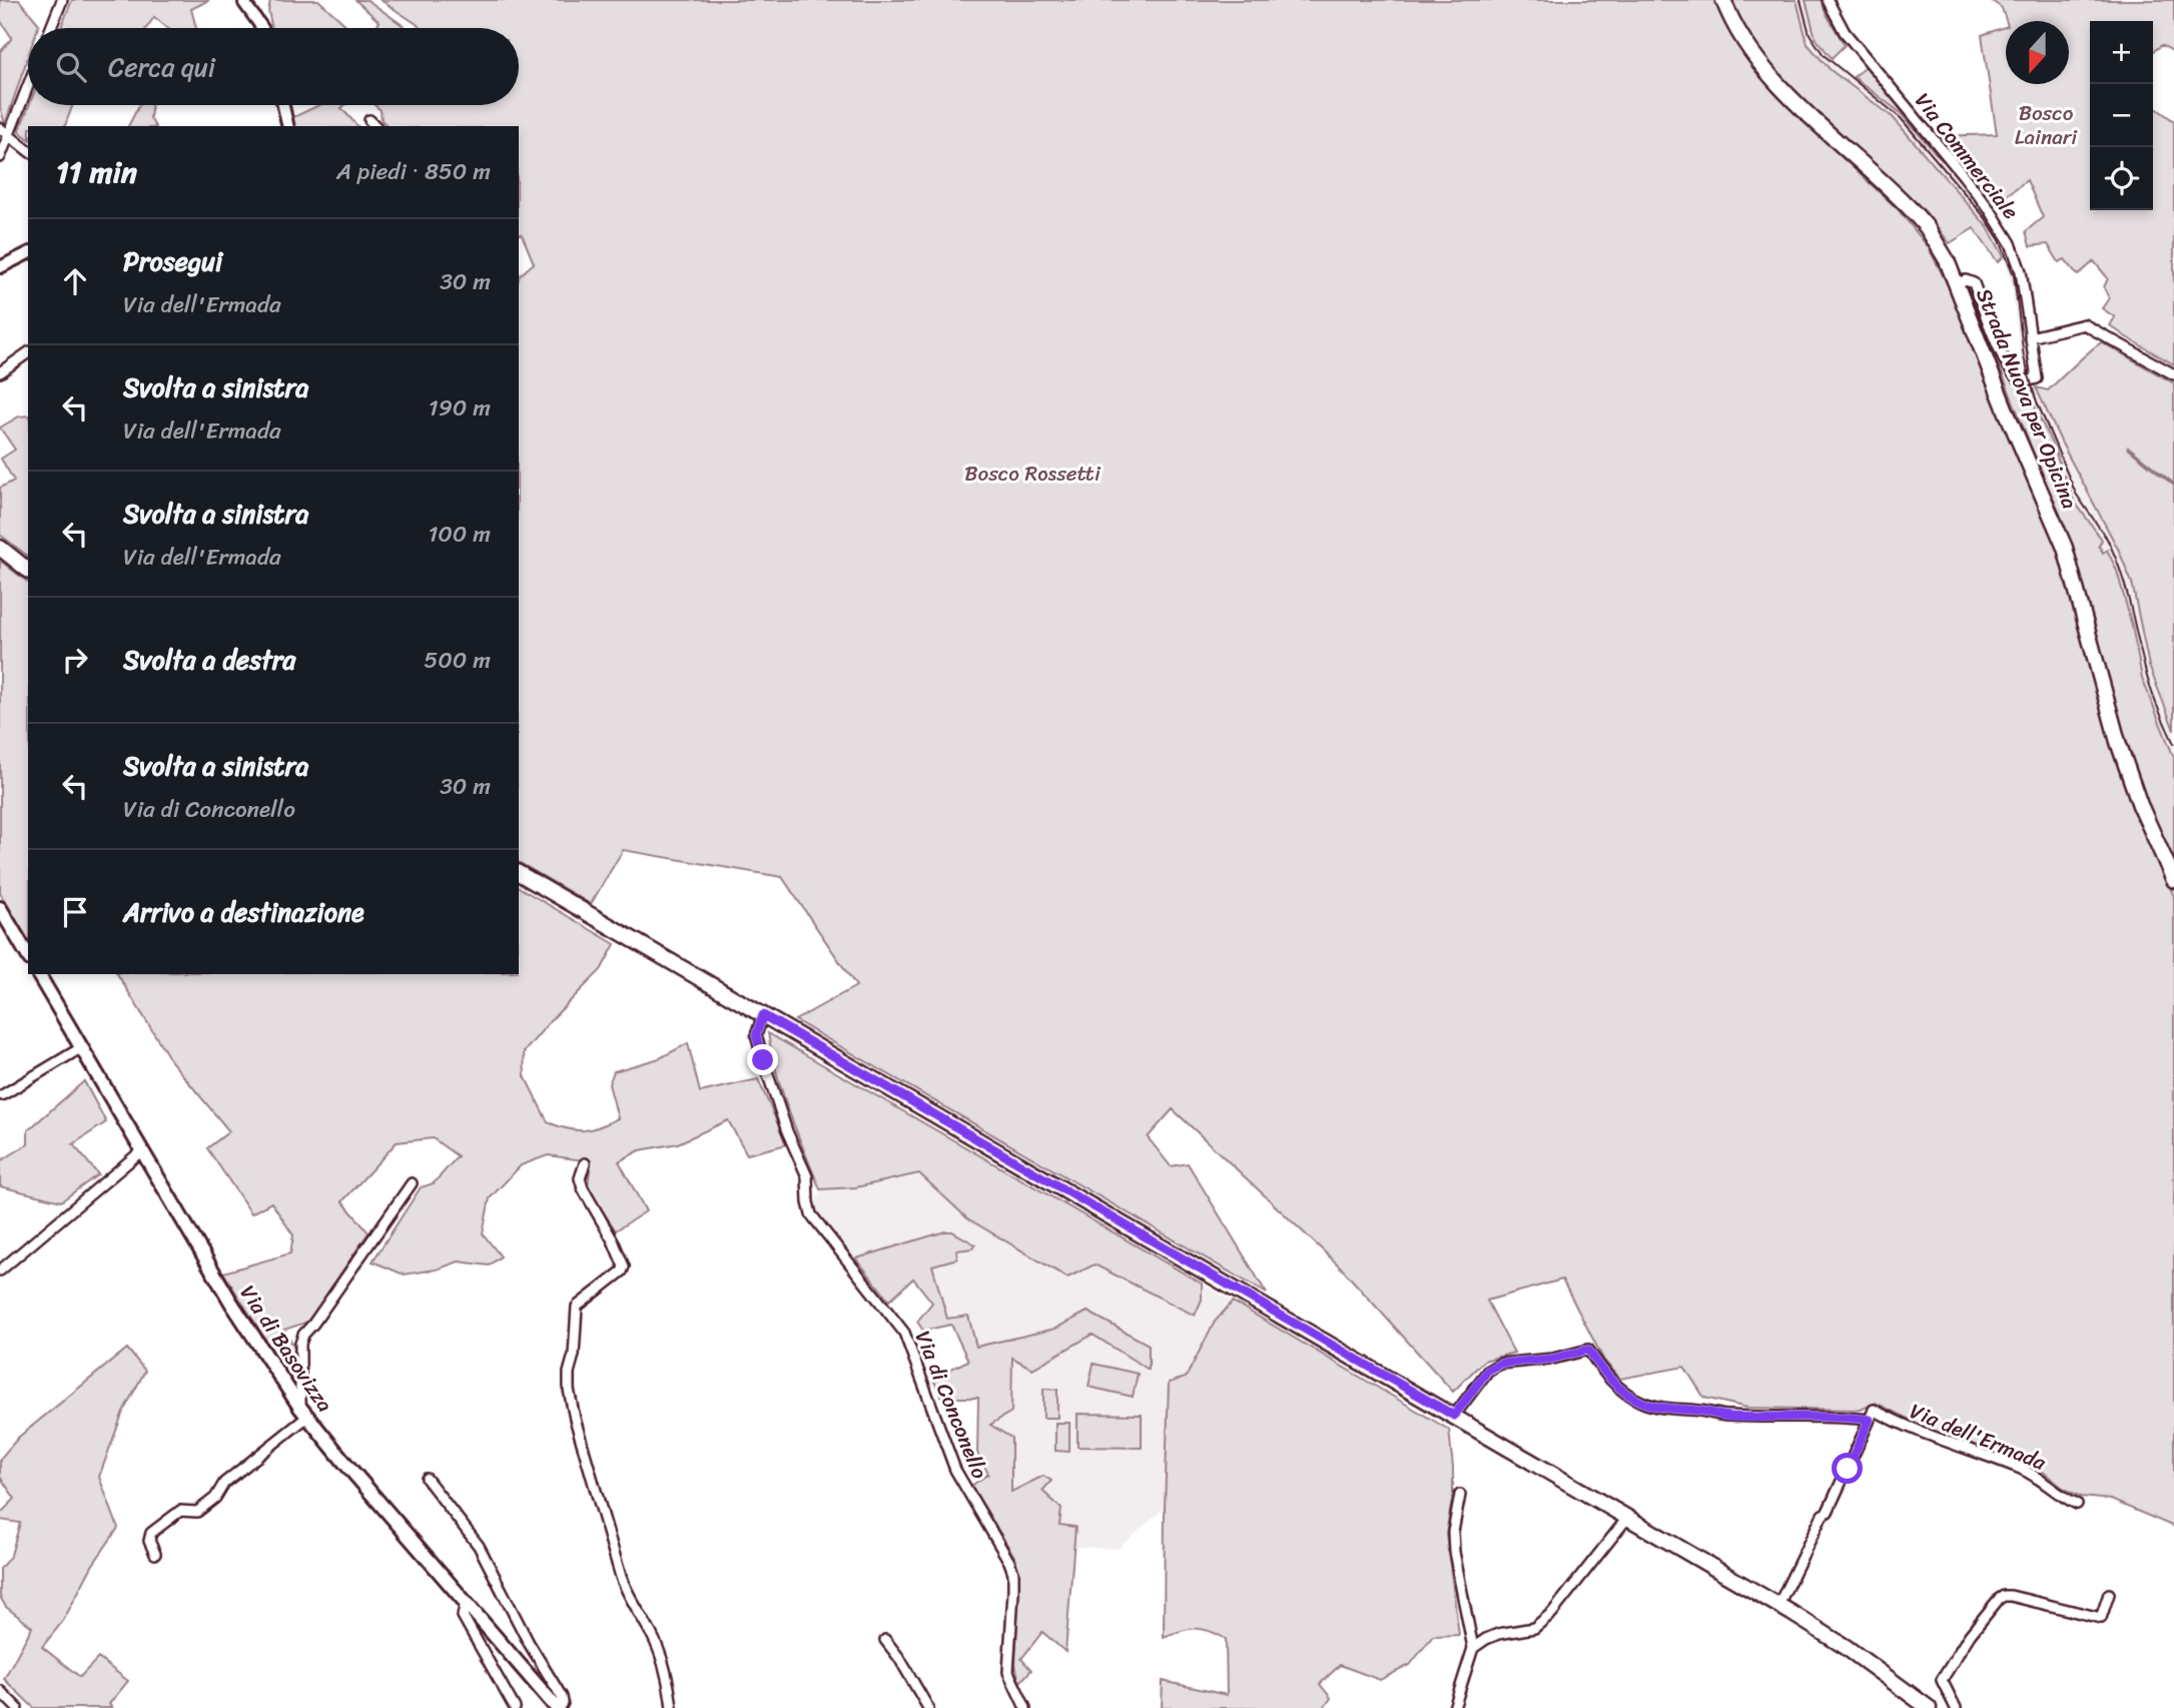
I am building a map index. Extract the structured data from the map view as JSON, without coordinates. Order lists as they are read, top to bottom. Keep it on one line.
{"streets":{"main road":["Strada Nuova per Opicina","Via di Basovizza"],"street":["Via Commerciale","Via di Conconello","Via dell'Ermada"]},"crossings":[["Via Commerciale","Strada Nuova per Opicina"]],"parks":["Bosco Lainari","Bosco Rossetti"],"north":"bottom","page":{"map_buttons":["+","−"],"search":"Cerca qui","heading":["11 min","A piedi · 850 m"],"list":[["Prosegui","Via dell'Ermada","30 m"],["Svolta a sinistra","Via dell'Ermada","190 m"],["Svolta a sinistra","Via dell'Ermada","100 m"],["Svolta a destra","500 m"],["Svolta a sinistra","Via di Conconello","30 m"],"Arrivo a destinazione"]}}
